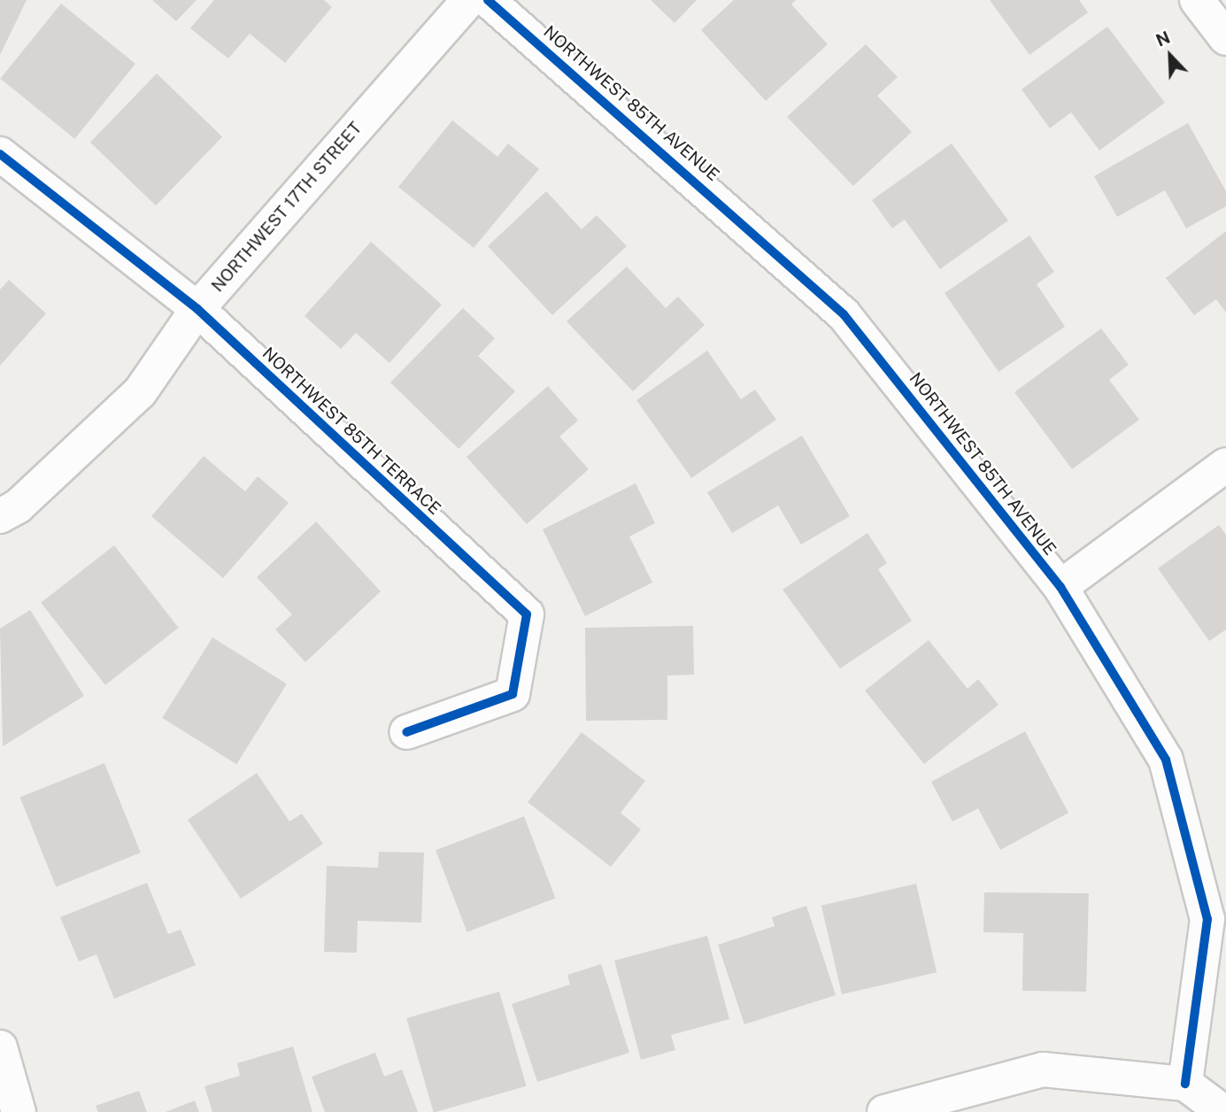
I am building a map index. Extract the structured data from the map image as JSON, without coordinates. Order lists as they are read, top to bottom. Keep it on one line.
{"streets":{"street":["NORTHWEST 85TH AVENUE","NORTHWEST 17TH STREET","NORTHWEST 85TH TERRACE"]},"crossings":[["NORTHWEST 17TH STREET","NORTHWEST 85TH TERRACE"]],"north":"top left"}
